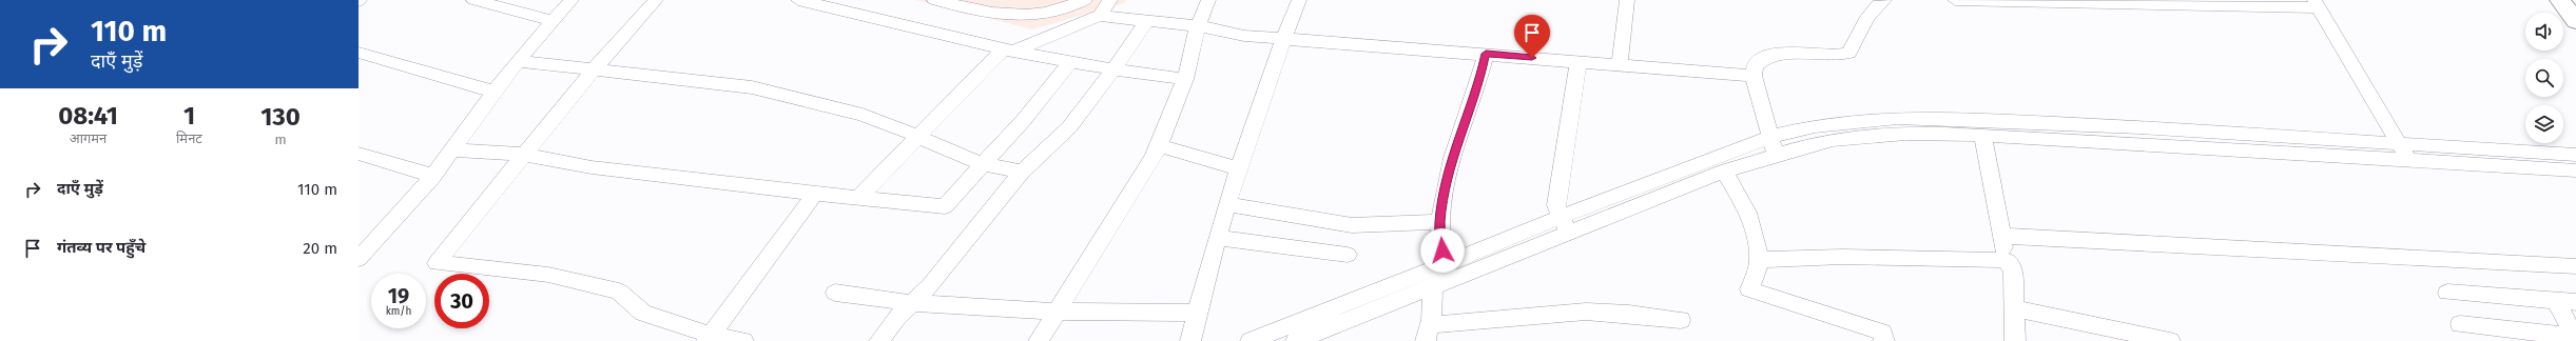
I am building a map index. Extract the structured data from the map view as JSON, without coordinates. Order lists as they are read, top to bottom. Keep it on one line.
{"page":{"turn":["110 m","दाएँ मुड़ें"],"eta":["08:41","आगमन","1","मिनट","130","m"],"list":[{"name":"दाएँ मुड़ें","value":"110 m"},{"name":"गंतव्य पर पहुँचे","value":"20 m"}],"speed":"19 km/h","limit":"30"}}
